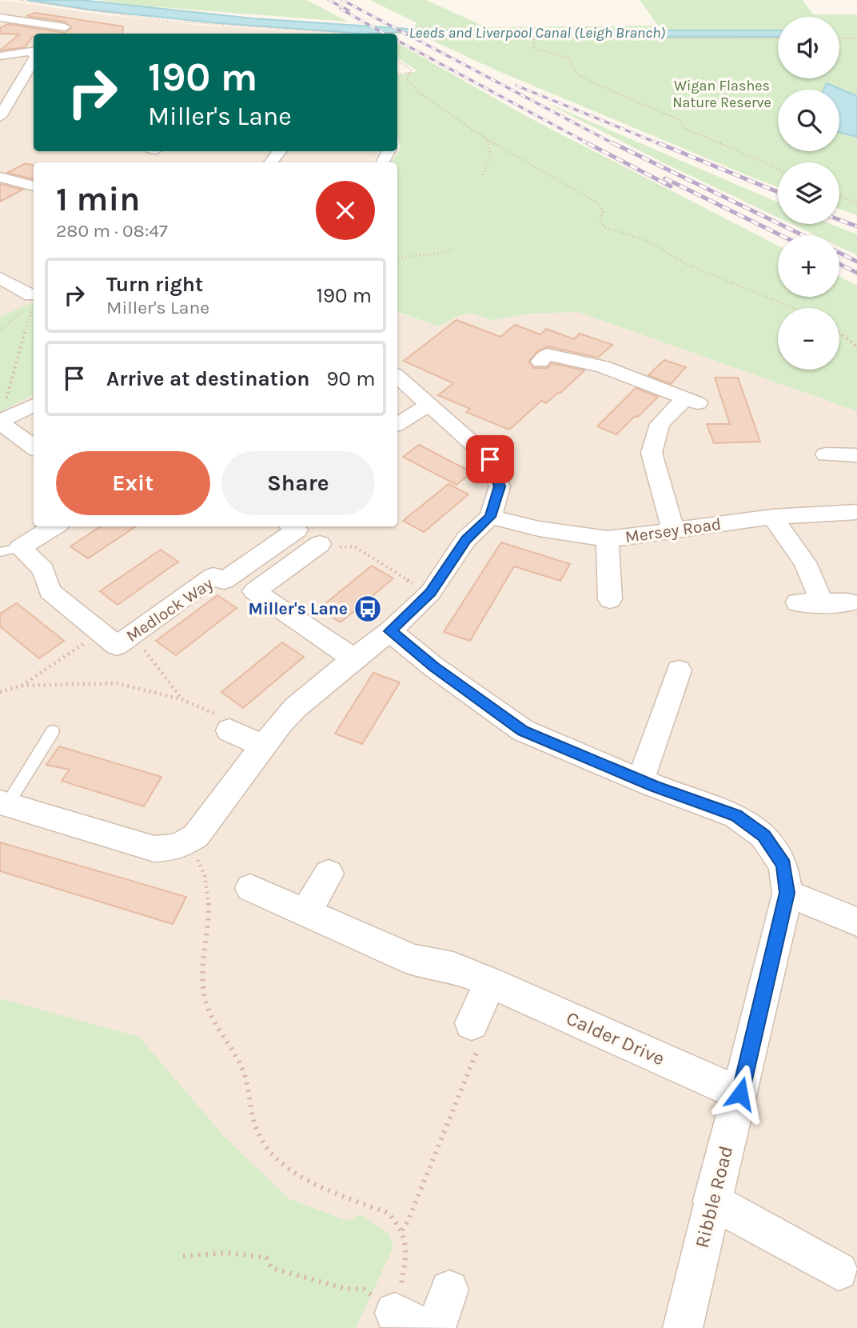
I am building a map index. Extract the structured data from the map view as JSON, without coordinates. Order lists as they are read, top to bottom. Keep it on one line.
{"streets":{"street":["Mersey Road","Medlock Way","Calder Drive","Ribble Road"]},"crossings":[["Calder Drive","Ribble Road"]],"water":["Leeds and Liverpool Canal (Leigh Branch)"],"parks":["Wigan Flashes Nature Reserve"],"places":{"bus stop":["Miller's Lane"]},"page":{"map_buttons":["+","−"],"turn":["190 m","Miller's Lane"],"heading":["1 min","280 m · 08:47"],"list":[{"name":"Turn right","note":"Miller's Lane","value":"190 m"},{"name":"Arrive at destination","value":"90 m"}],"buttons":["Exit","Share"]}}
